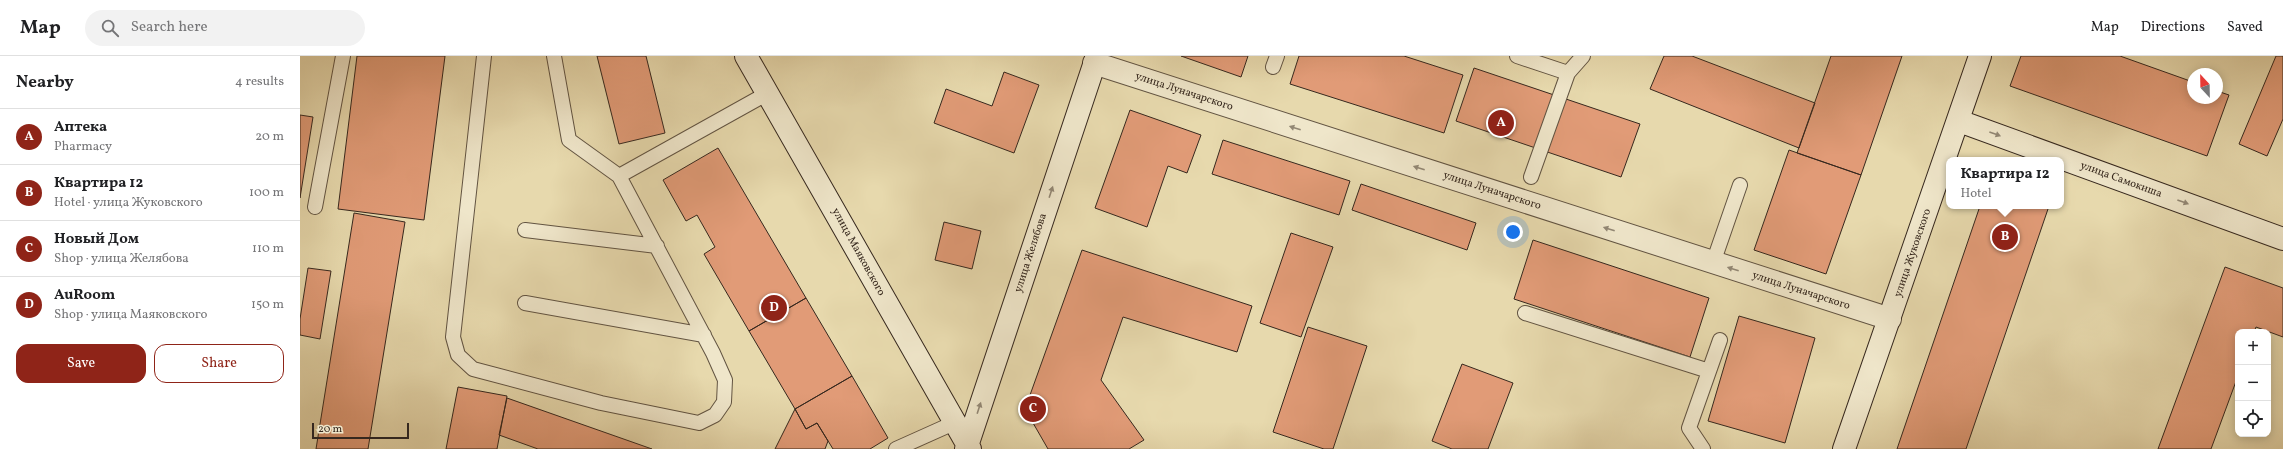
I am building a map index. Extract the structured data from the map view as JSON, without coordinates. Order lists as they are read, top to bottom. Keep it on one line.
{"streets":{"main road":["улица Луначарского","улица Самокиша","улица Маяковского","улица Желябова","улица Жуковского"]},"crossings":[["улица Луначарского","улица Желябова"],["улица Луначарского","улица Жуковского"],["улица Самокиша","улица Жуковского"],["улица Маяковского","улица Желябова"]],"one_way":["улица Луначарского","улица Самокиша","улица Желябова"],"scale_bar":"20 m","north":"top","page":{"header":"Map","search":"Search here","nav":["Map","Directions","Saved"],"heading":["Nearby","4 results"],"list":[{"mark":"A","name":"Аптека","note":"Pharmacy","value":"20 m"},{"mark":"B","name":"Квартира 12","note":"Hotel · улица Жуковского","value":"100 m"},{"mark":"C","name":"Новый Дом","note":"Shop · улица Желябова","value":"110 m"},{"mark":"D","name":"AuRoom","note":"Shop · улица Маяковского","value":"150 m"}],"pins":["A","B","D","C"],"popup":["Квартира 12","Hotel"],"map_buttons":["+","−"],"buttons":["Save","Share"],"scale":"20 m"}}
